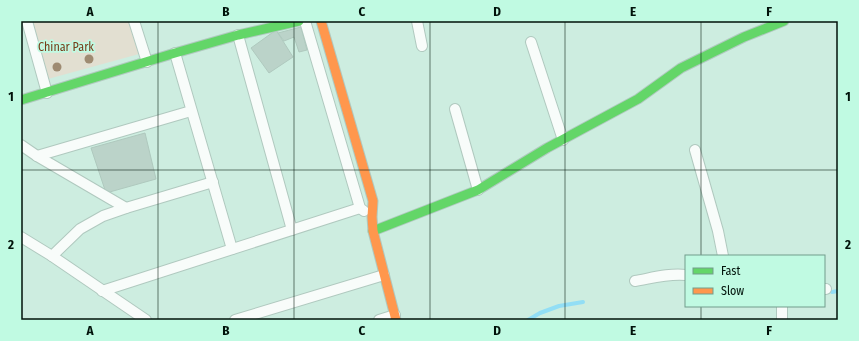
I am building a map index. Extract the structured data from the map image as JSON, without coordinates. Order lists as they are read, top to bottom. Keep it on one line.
{"parks":["Chinar Park"],"legend":["Fast","Slow"],"grid":{"columns":["A","B","C","D","E","F"],"rows":["1","2"]}}
